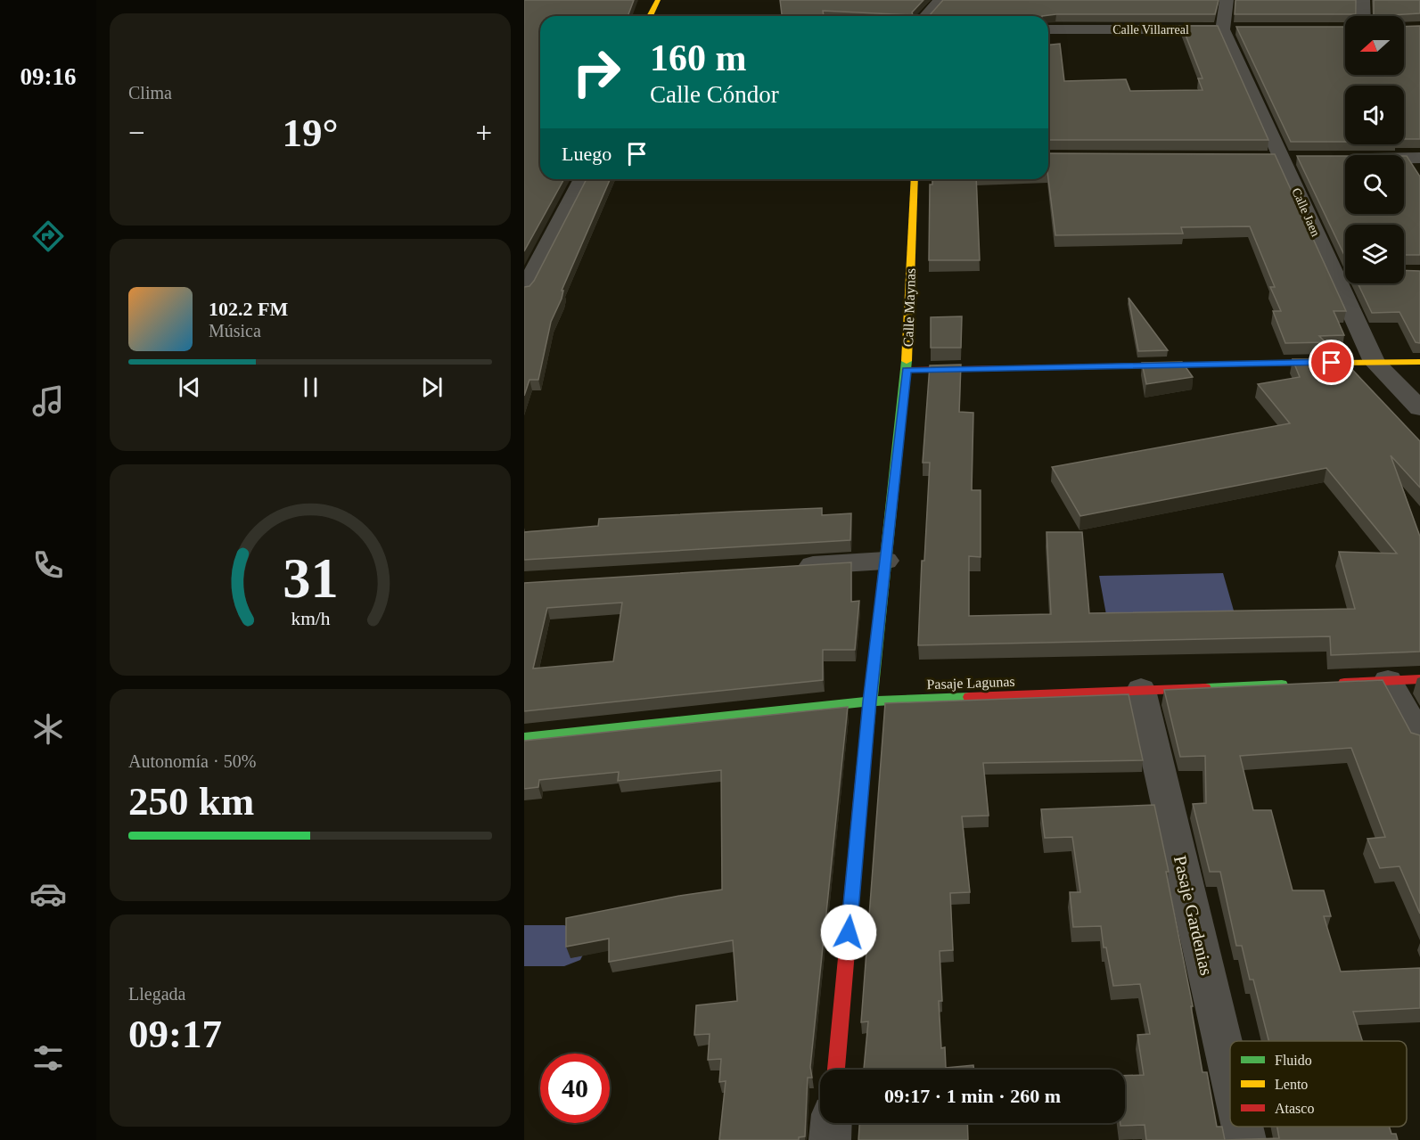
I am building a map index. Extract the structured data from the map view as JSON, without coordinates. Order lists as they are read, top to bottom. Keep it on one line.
{"streets":{"street":["Calle Villarreal","Calle Jaen","Calle Maynas","Pasaje Lagunas","Pasaje Gardenias"]},"crossings":[["Calle Villarreal","Calle Jaen"],["Calle Maynas","Pasaje Lagunas"],["Pasaje Lagunas","Pasaje Gardenias"]],"legend":["Fluido","Lento","Atasco"],"north":"left","page":{"tabs":"09:16","tile":["Clima",["Autonomía · 50%","250 km"],["Llegada","09:17"]],"turn":["160 m","Calle Cóndor"],"heat":["−","19°","+"],"then":"Luego","song":["102.2 FM","Música"],"limit":"40","trip":"09:17 · 1 min · 260 m","gauge":["31","km/h"]}}
